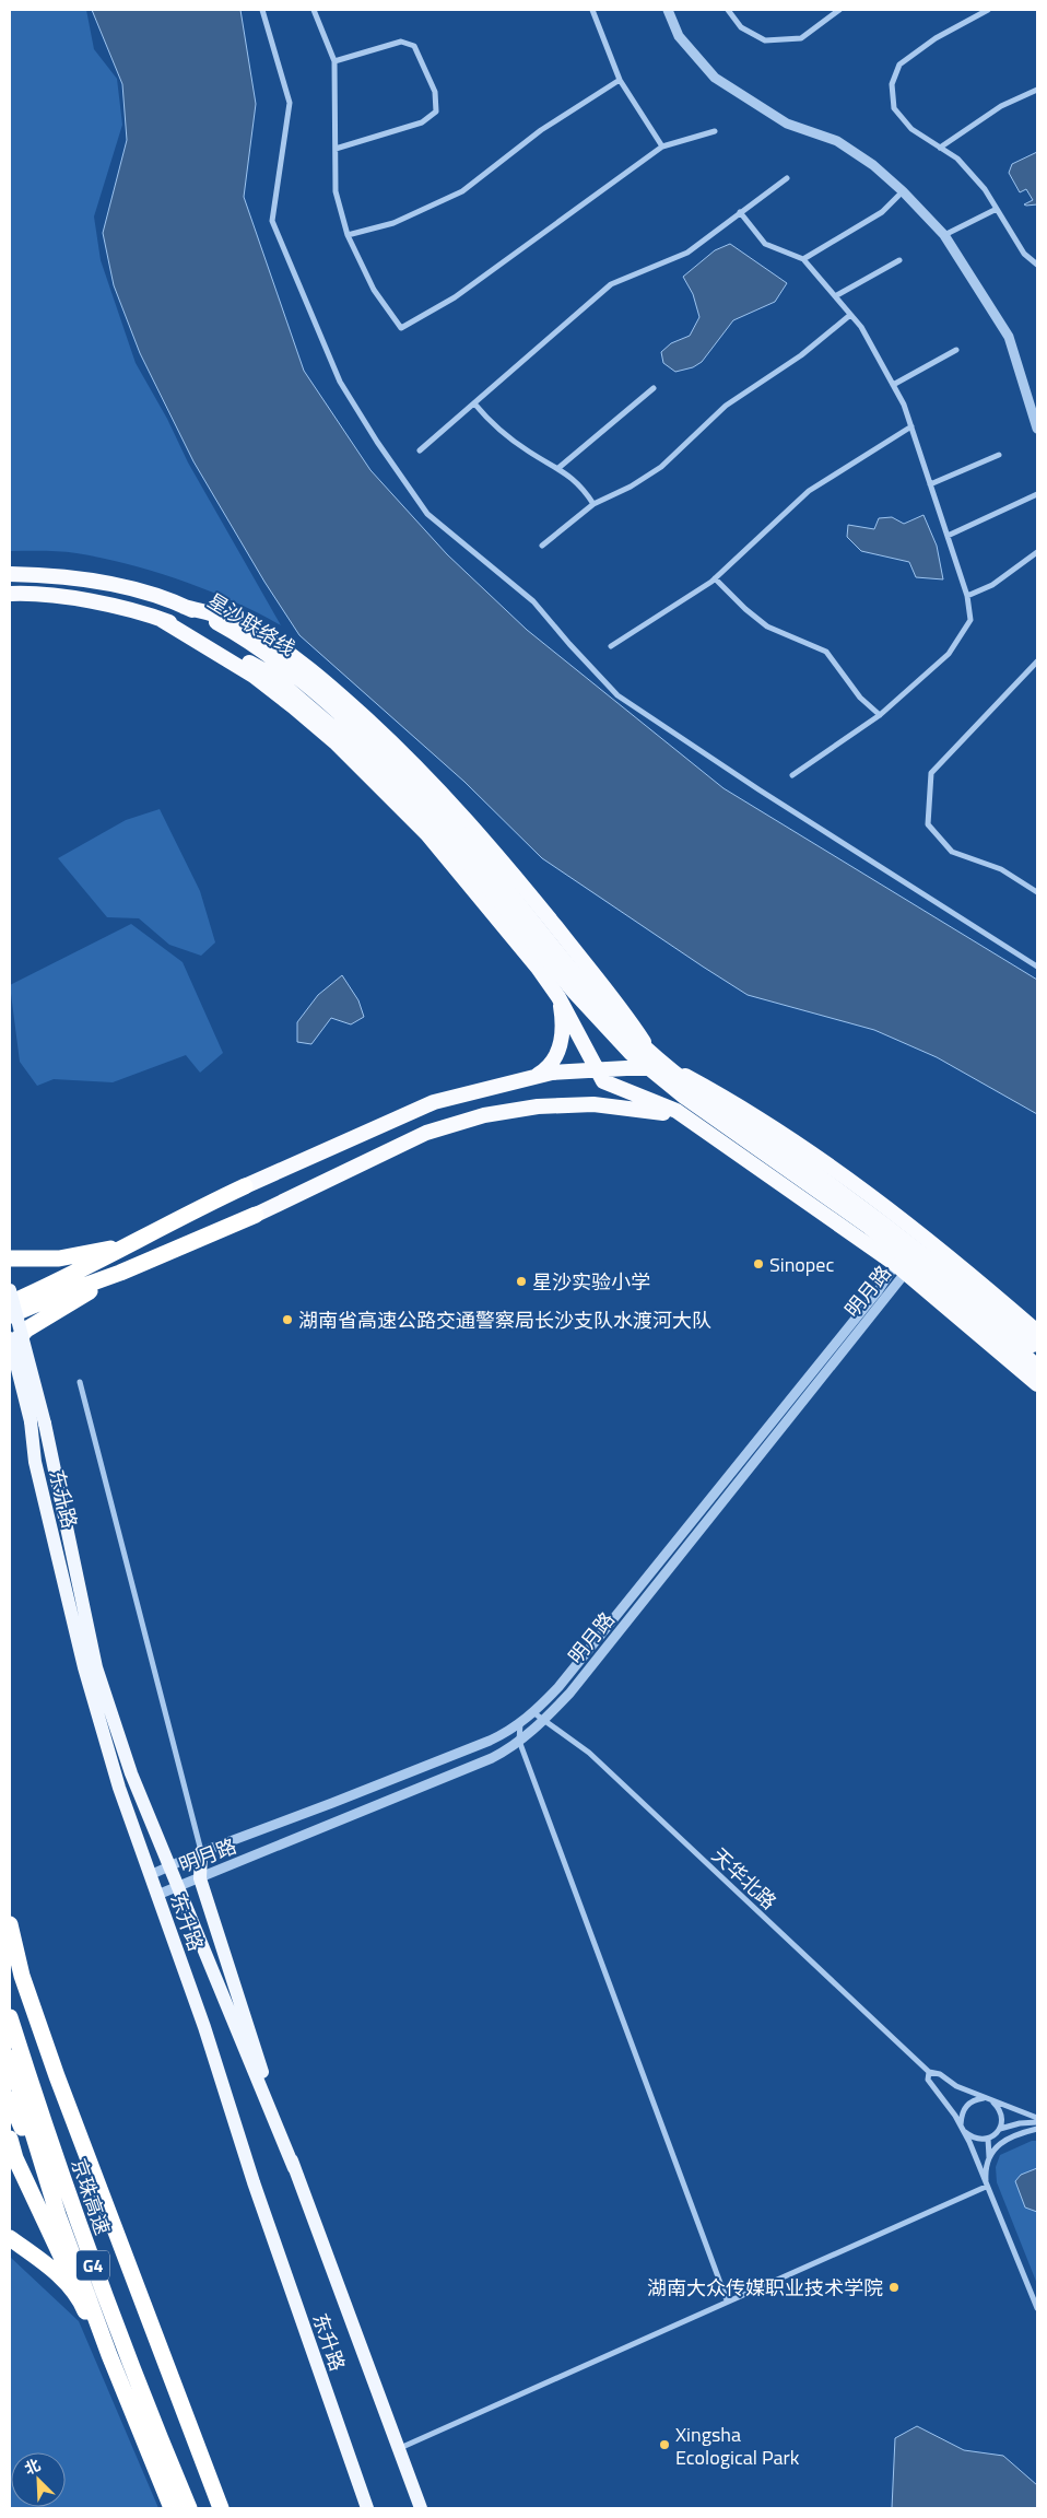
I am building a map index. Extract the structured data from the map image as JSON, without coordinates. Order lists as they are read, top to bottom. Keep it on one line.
{"streets":{"highway":["星沙联络线","京珠高速","G4"],"main road":["东升路"],"street":["明月路","天华北路"]},"crossings":[["明月路","东升路"],["明月路","天华北路"]],"places":["Sinopec","星沙实验小学","湖南省高速公路交通警察局长沙支队水渡河大队","湖南大众传媒职业技术学院","Xingsha Ecological Park"],"north":"top left"}
